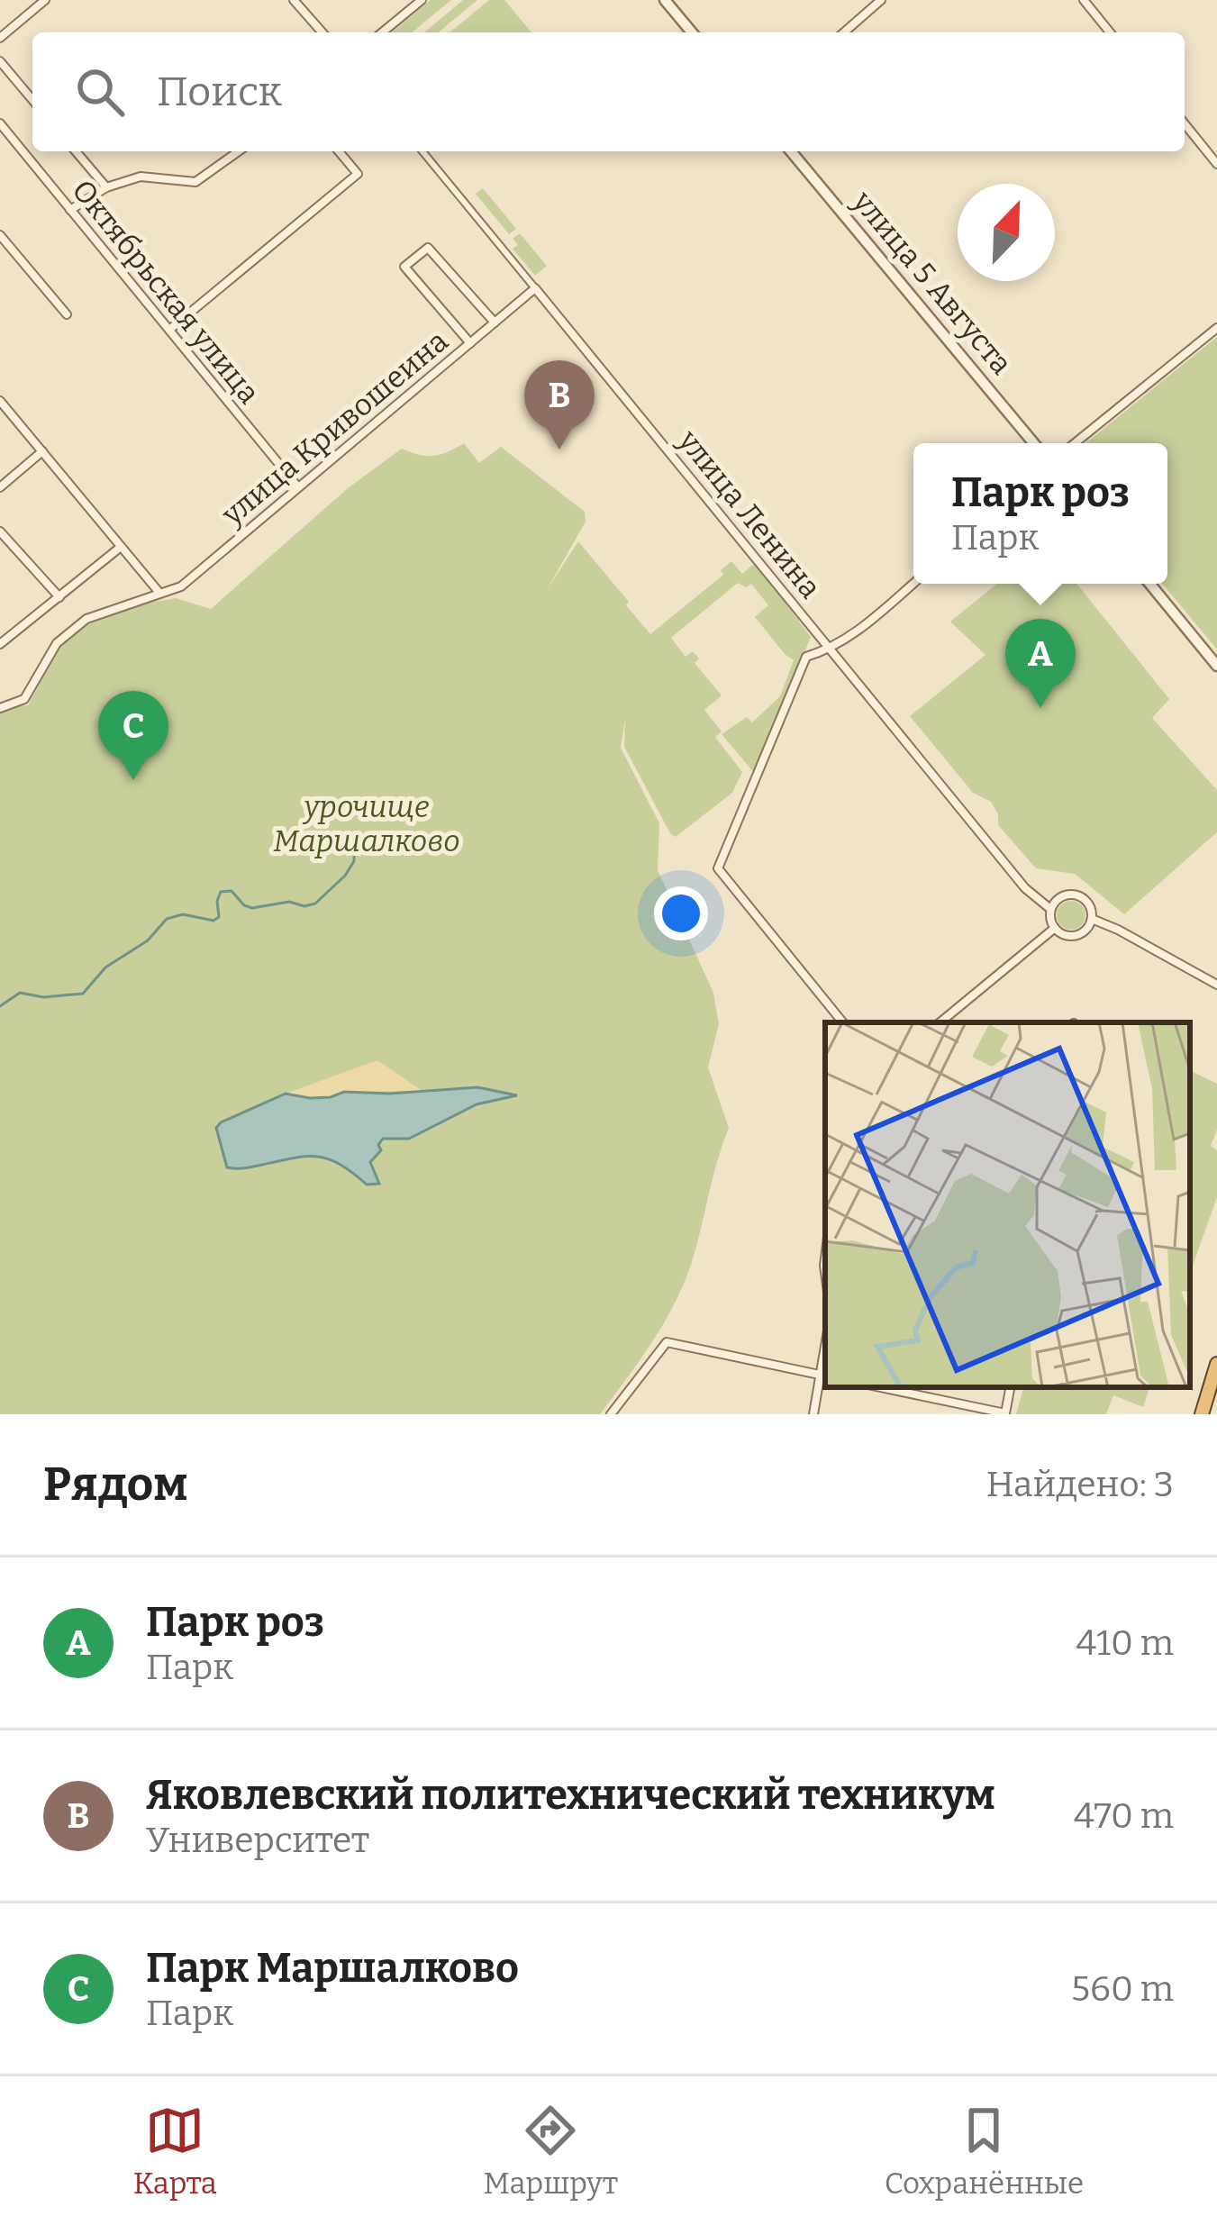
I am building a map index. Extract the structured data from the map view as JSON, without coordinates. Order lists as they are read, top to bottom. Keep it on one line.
{"streets":{"street":["улица 5 Августа","Октябрьская улица","улица Кривошеина","улица Ленина"]},"crossings":[["Октябрьская улица","улица Кривошеина"],["улица Кривошеина","улица Ленина"]],"parks":["урочище Маршалково"],"north":"top right","page":{"search":"Поиск","pins":["B","A","C"],"popup":["Парк роз","Парк"],"heading":["Рядом","Найдено: 3"],"list":[{"mark":"A","name":"Парк роз","note":"Парк","value":"410 m"},{"mark":"B","name":"Яковлевский политехнический техникум","note":"Университет","value":"470 m"},{"mark":"C","name":"Парк Маршалково","note":"Парк","value":"560 m"}],"nav":["Карта","Маршрут","Сохранённые"]}}
